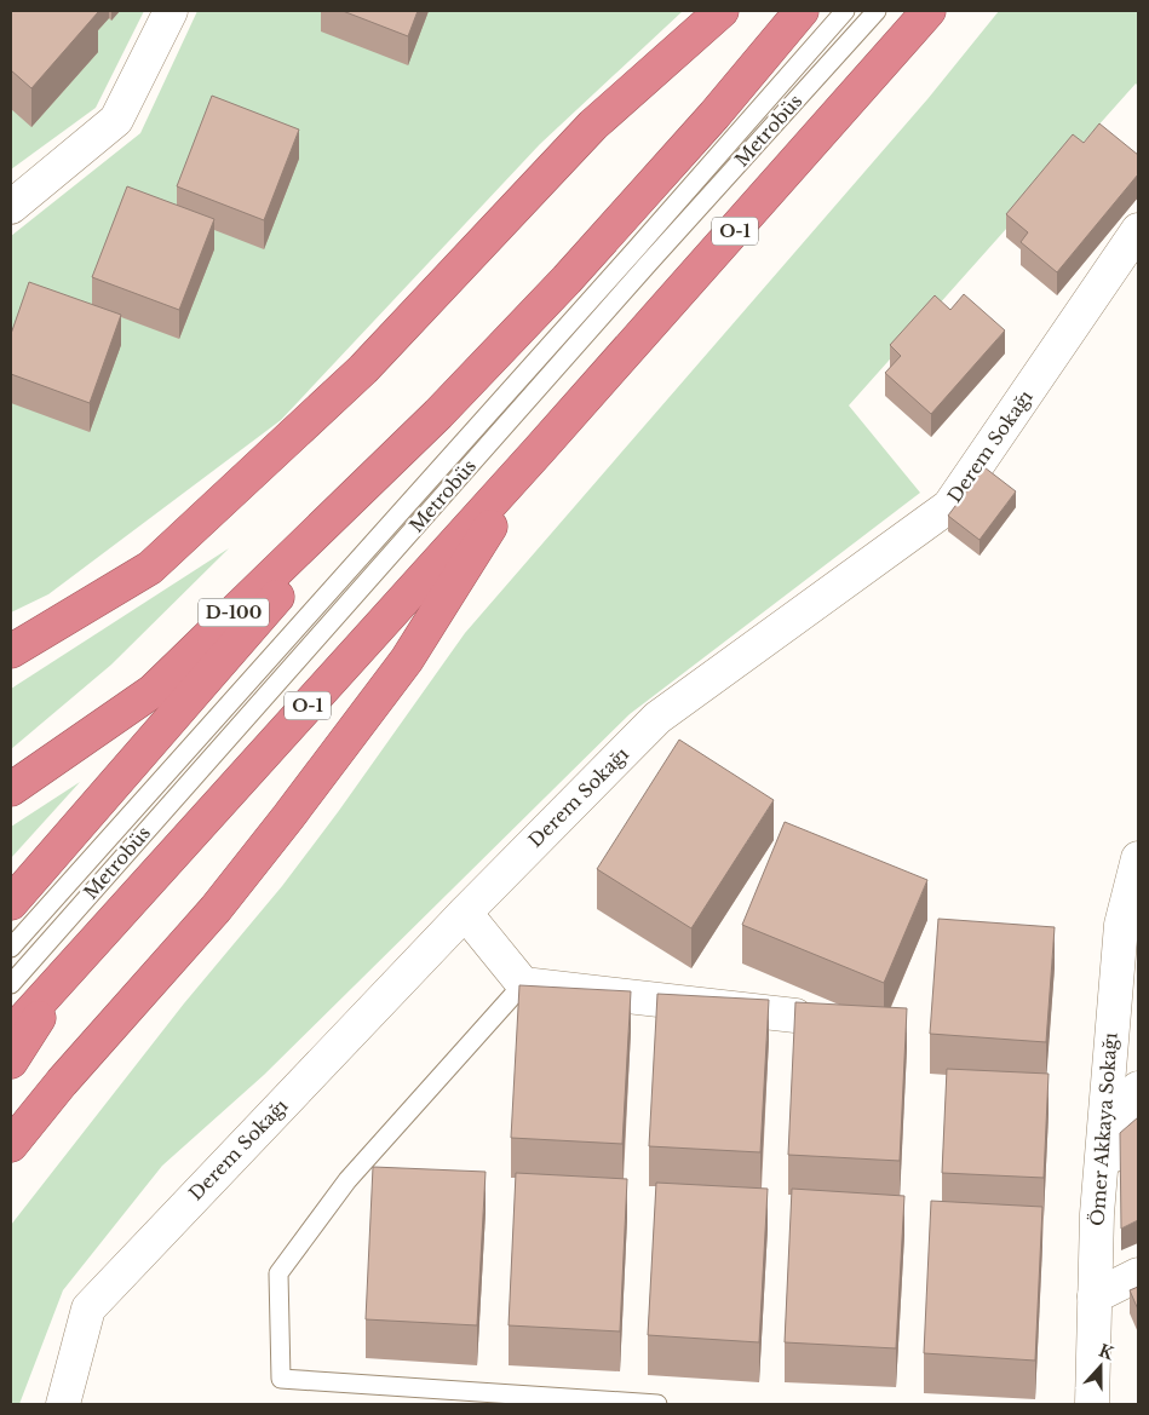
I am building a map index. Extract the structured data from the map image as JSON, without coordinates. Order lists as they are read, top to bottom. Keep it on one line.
{"streets":{"highway":["O-1","D-100"],"street":["Derem Sokağı","Ömer Akkaya Sokağı"],"lane":["Metrobüs"]},"north":"top"}
